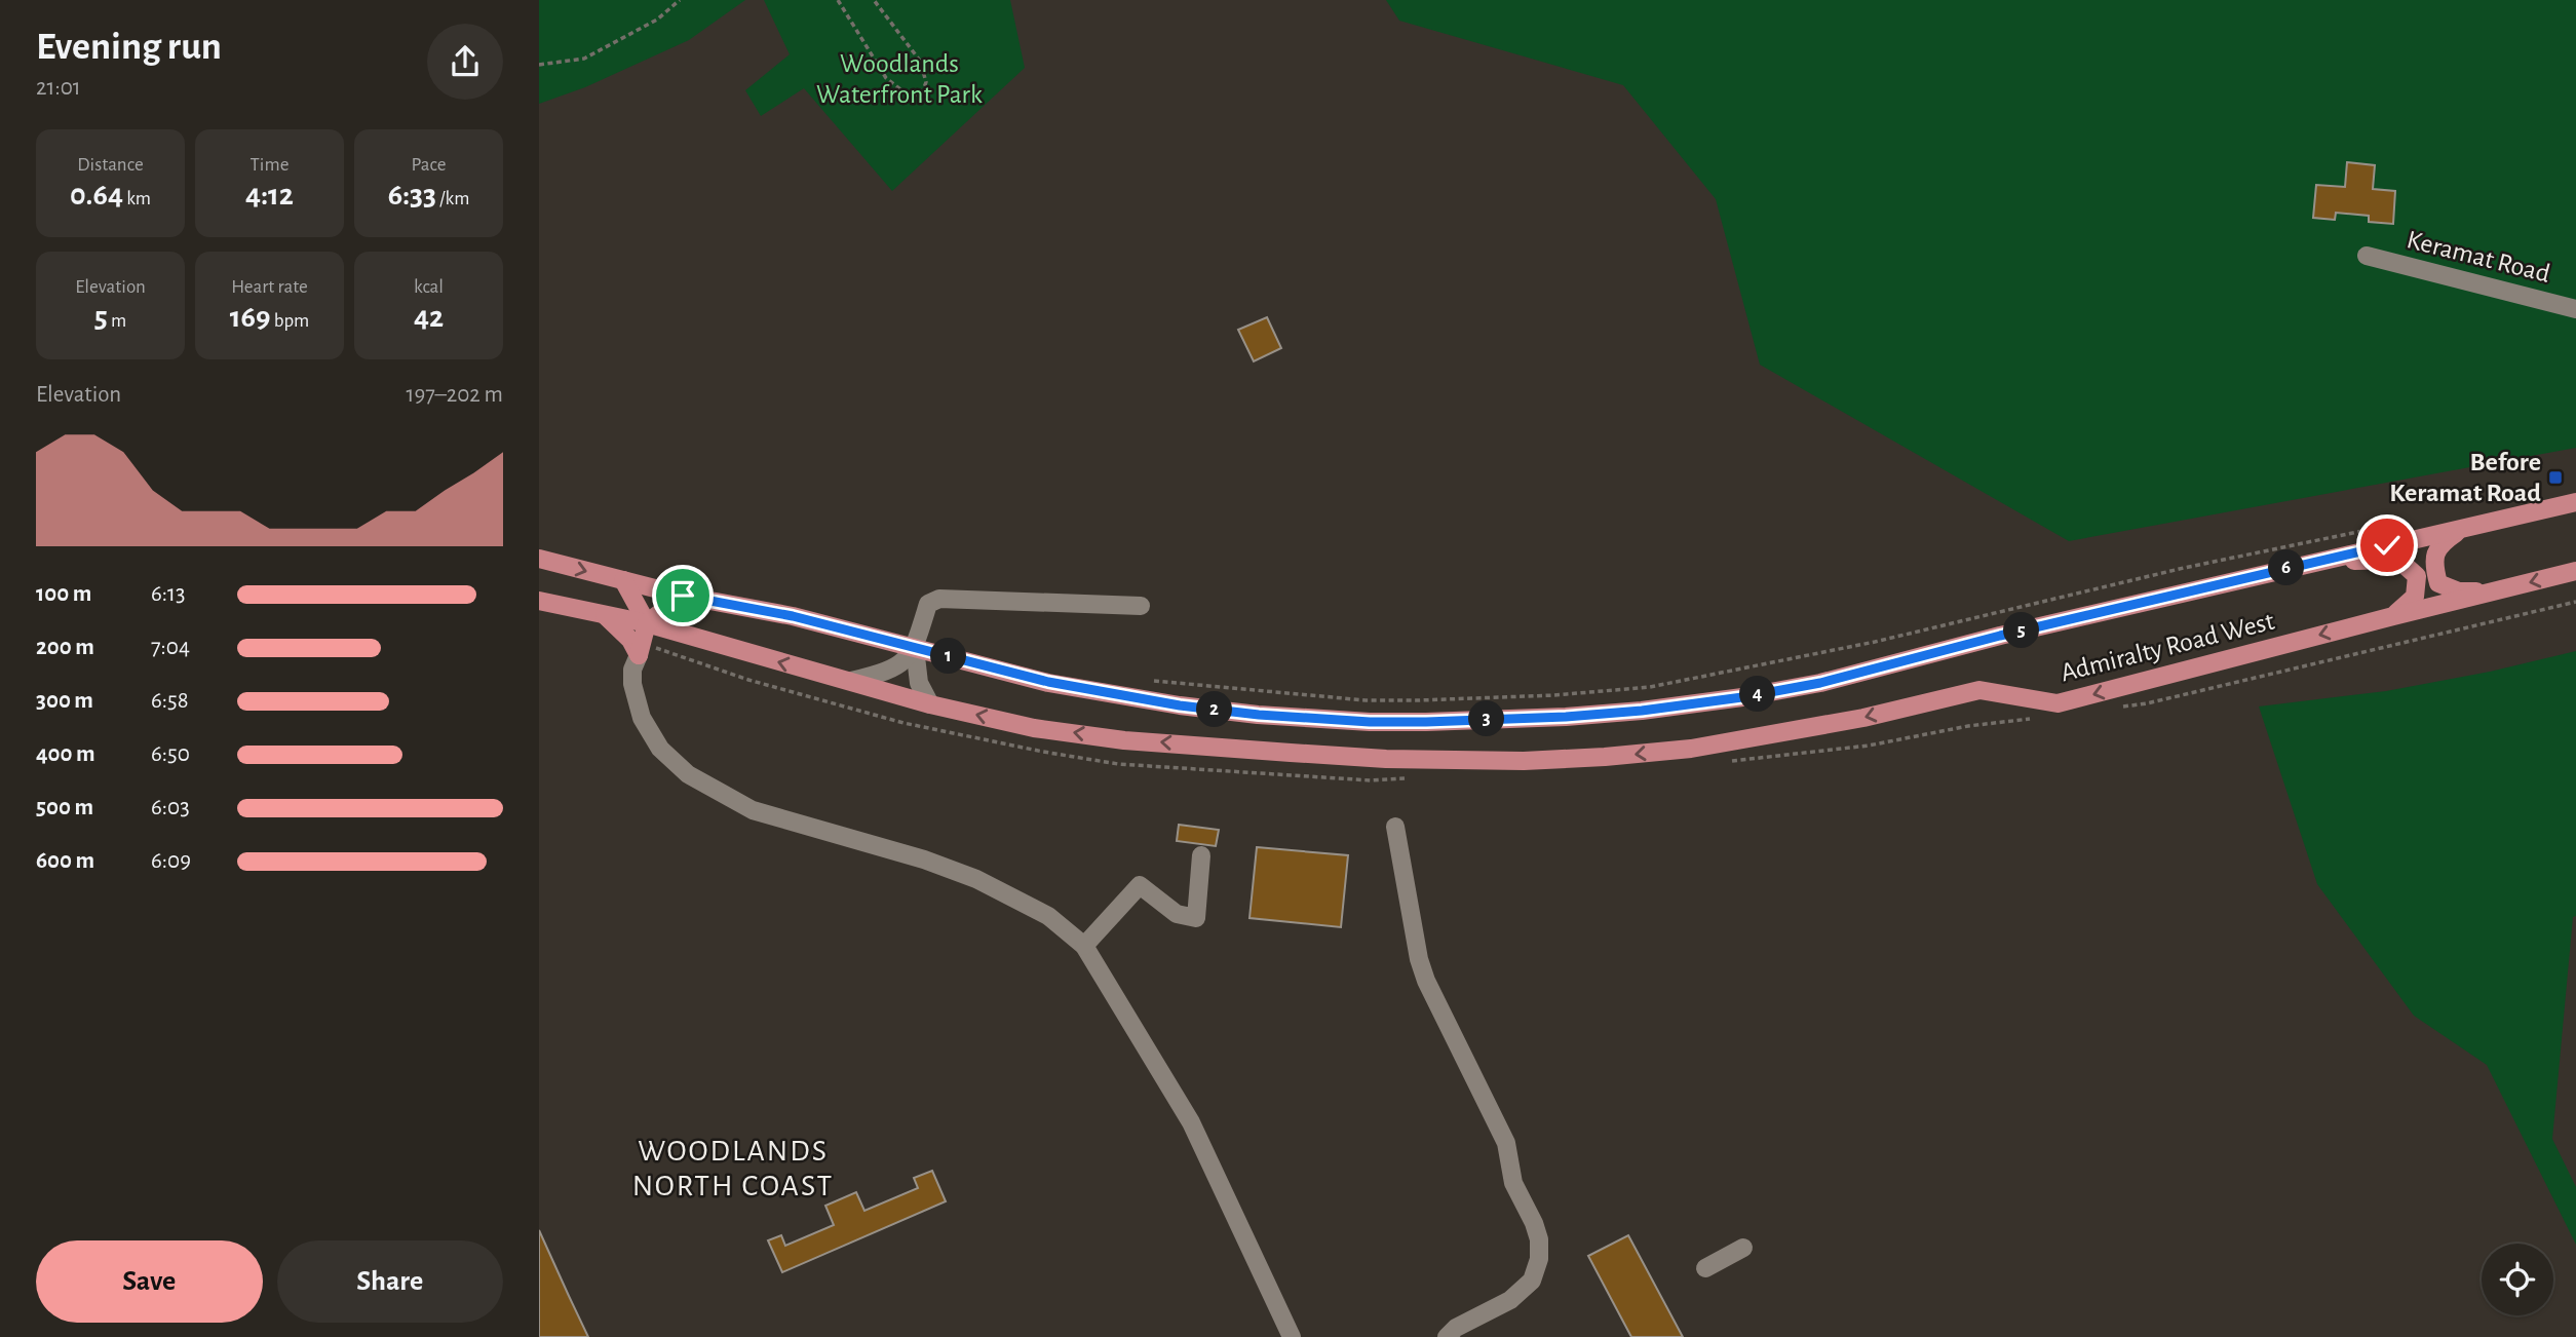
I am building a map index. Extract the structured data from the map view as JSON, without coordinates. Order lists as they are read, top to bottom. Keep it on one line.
{"streets":{"main road":["Admiralty Road West"],"street":["Keramat Road"]},"districts":["WOODLANDS NORTH COAST"],"parks":["Woodlands Waterfront Park"],"places":{"transit":["Before Keramat Road"]},"page":{"heading":["Evening run","21:01"],"stats":[["Distance","0.64 km"],["Time","4:12"],["Pace","6:33 /km"],["Elevation","5 m"],["Heart rate","169 bpm"],["kcal","42"]],"chart":["Elevation","197–202 m"],"pins":["6","5","1","4","2","3"],"list":[{"name":"100 m","note":"6:13"},{"name":"200 m","note":"7:04"},{"name":"300 m","note":"6:58"},{"name":"400 m","note":"6:50"},{"name":"500 m","note":"6:03"},{"name":"600 m","note":"6:09"}],"buttons":["Save","Share"]}}
